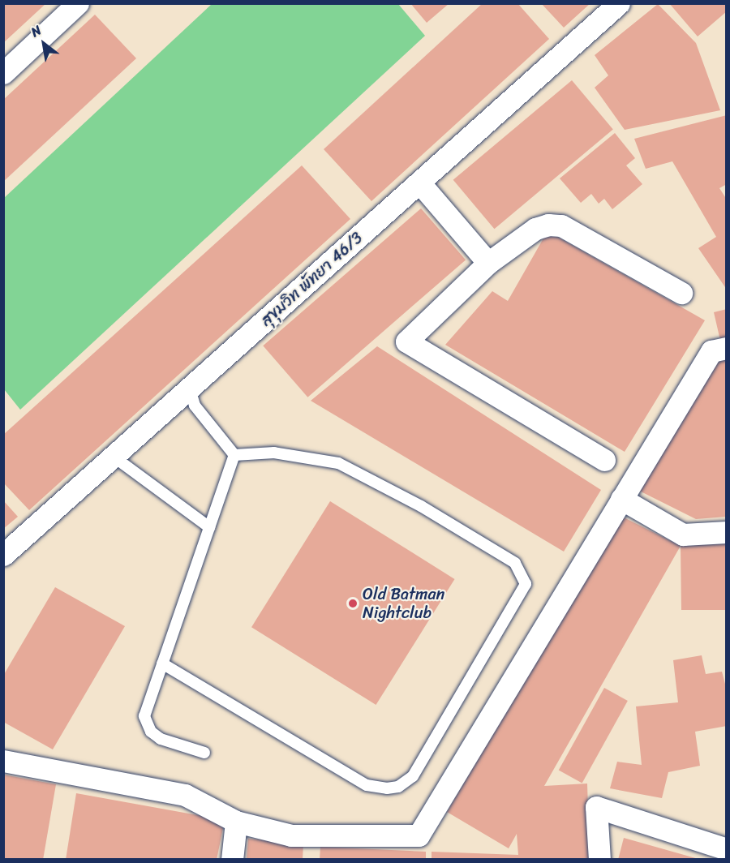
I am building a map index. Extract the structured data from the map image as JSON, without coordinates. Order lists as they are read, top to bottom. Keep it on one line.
{"streets":{"street":["สุขุมวิท พัทยา 46/3"]},"places":["Old Batman Nightclub"],"north":"top left"}
